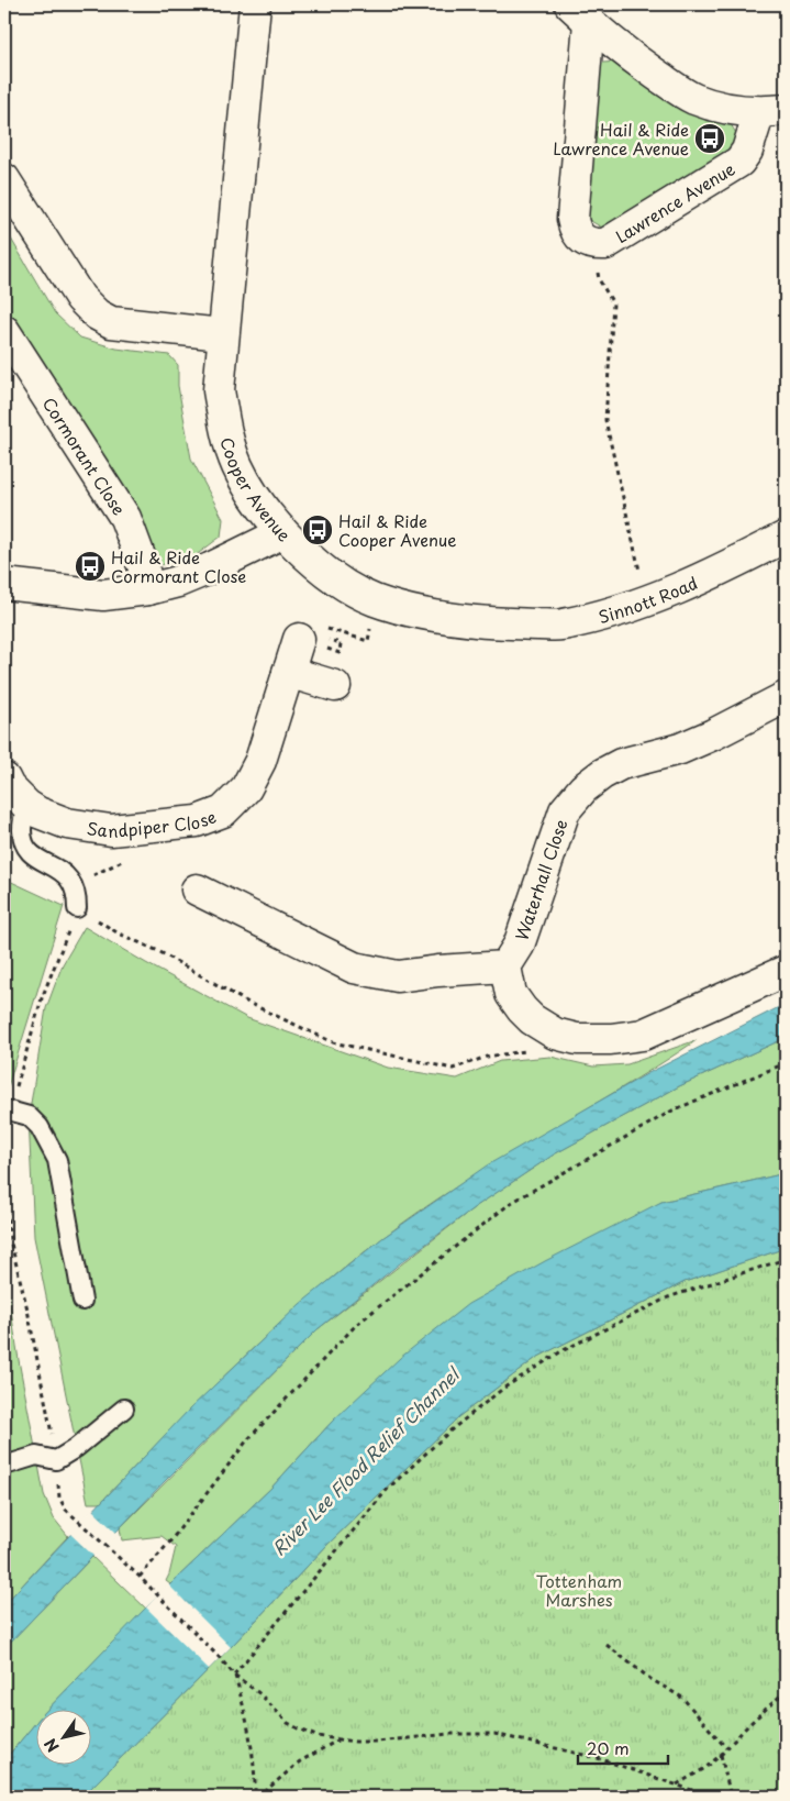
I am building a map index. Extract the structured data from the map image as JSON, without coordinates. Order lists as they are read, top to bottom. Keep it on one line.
{"streets":{"street":["Lawrence Avenue","Cormorant Close","Cooper Avenue","Sinnott Road","Sandpiper Close","Waterhall Close"]},"crossings":[["Cooper Avenue","Sinnott Road"]],"water":["River Lee Flood Relief Channel"],"parks":["Tottenham Marshes"],"places":{"bus stop":["Hail & Ride Lawrence Avenue","Hail & Ride Cooper Avenue","Hail & Ride Cormorant Close"]},"scale_bar":"20 m","north":"bottom left"}
